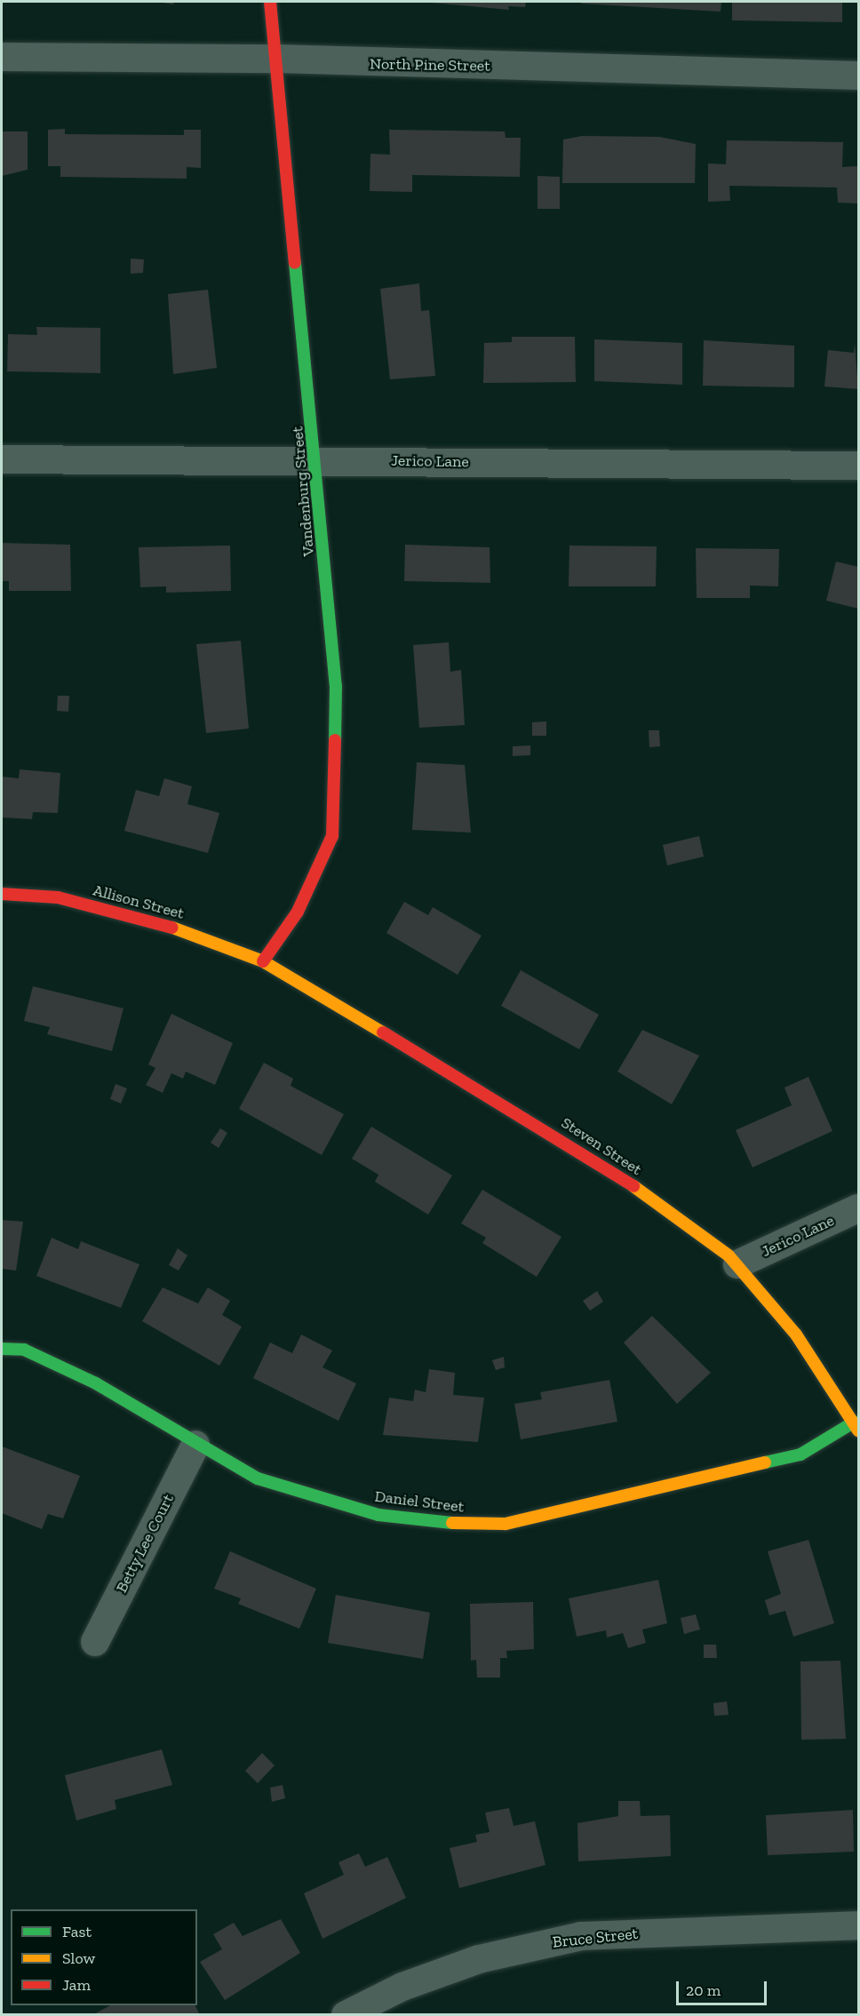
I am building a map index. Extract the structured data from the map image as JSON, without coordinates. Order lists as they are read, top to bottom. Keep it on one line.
{"streets":{"street":["North Pine Street","Jerico Lane","Vandenburg Street","Allison Street","Steven Street","Daniel Street","Betty Lee Court","Bruce Street"]},"crossings":[["North Pine Street","Vandenburg Street"],["Jerico Lane","Vandenburg Street"],["Jerico Lane","Steven Street"],["Vandenburg Street","Allison Street"],["Vandenburg Street","Steven Street"],["Allison Street","Steven Street"],["Steven Street","Daniel Street"],["Daniel Street","Betty Lee Court"]],"legend":["Fast","Slow","Jam"],"scale_bar":"20 m"}
